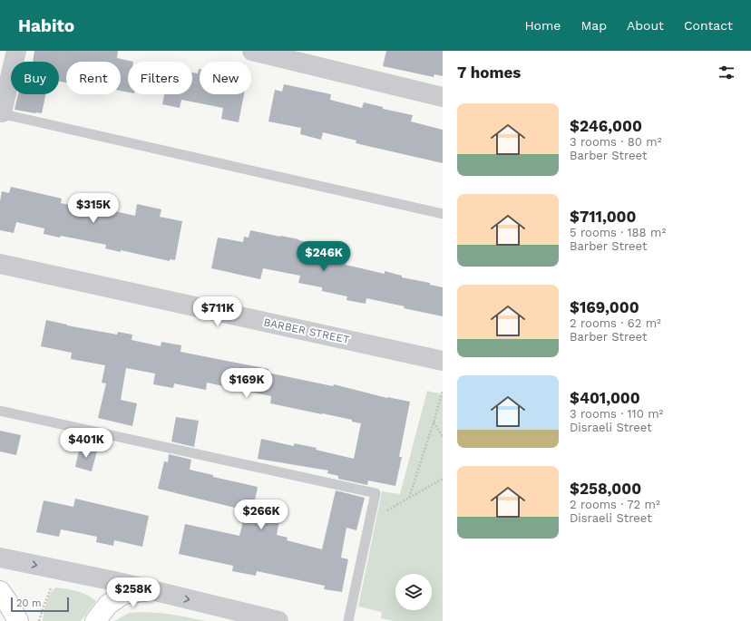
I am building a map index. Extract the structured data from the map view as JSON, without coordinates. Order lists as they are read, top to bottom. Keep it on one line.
{"streets":{"street":["BARBER STREET"]},"scale_bar":"20 m","page":{"header":"Habito","nav":["Home","Map","About","Contact"],"heading":"7 homes","chip":["Buy","Rent","Filters","New"],"list":[{"name":"$246,000","note":"3 rooms · 80 m² · Barber Street"},{"name":"$711,000","note":"5 rooms · 188 m² · Barber Street"},{"name":"$169,000","note":"2 rooms · 62 m² · Barber Street"},{"name":"$401,000","note":"3 rooms · 110 m² · Disraeli Street"},{"name":"$258,000","note":"2 rooms · 72 m² · Disraeli Street"}],"price":["$315K","$246K","$711K","$169K","$401K","$266K","$258K"],"scale":"20 m"}}
